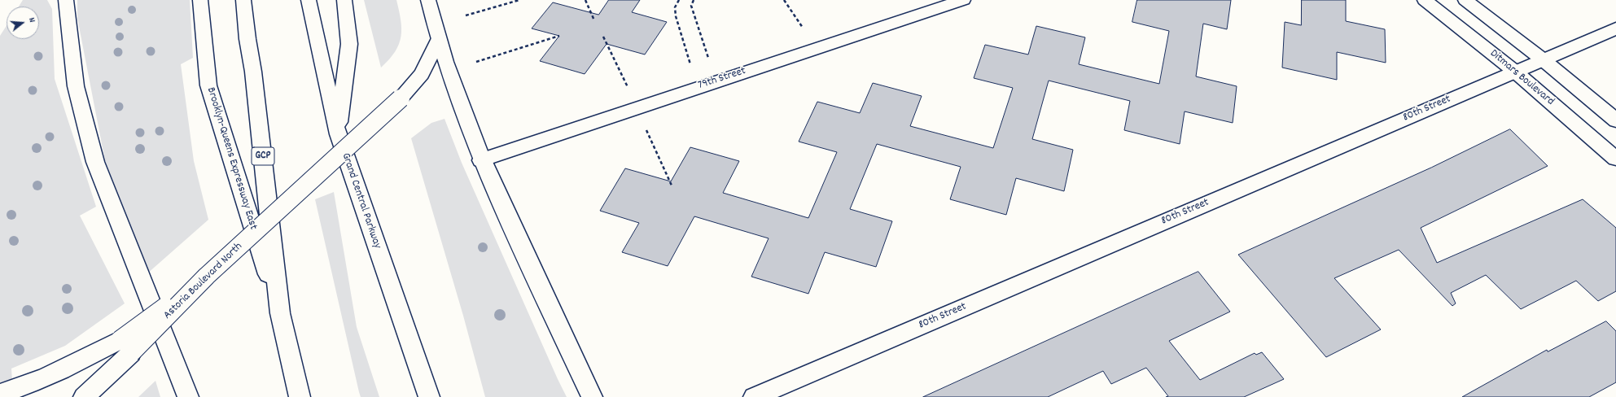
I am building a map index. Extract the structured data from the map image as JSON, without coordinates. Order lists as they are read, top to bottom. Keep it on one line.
{"streets":{"main road":["Ditmars Boulevard","79th Street","80th Street","GCP","Brooklyn-Queens Expressway East","Grand Central Parkway","Astoria Boulevard North"]},"crossings":[["Ditmars Boulevard","80th Street"],["GCP","Brooklyn-Queens Expressway East"]],"north":"right"}
